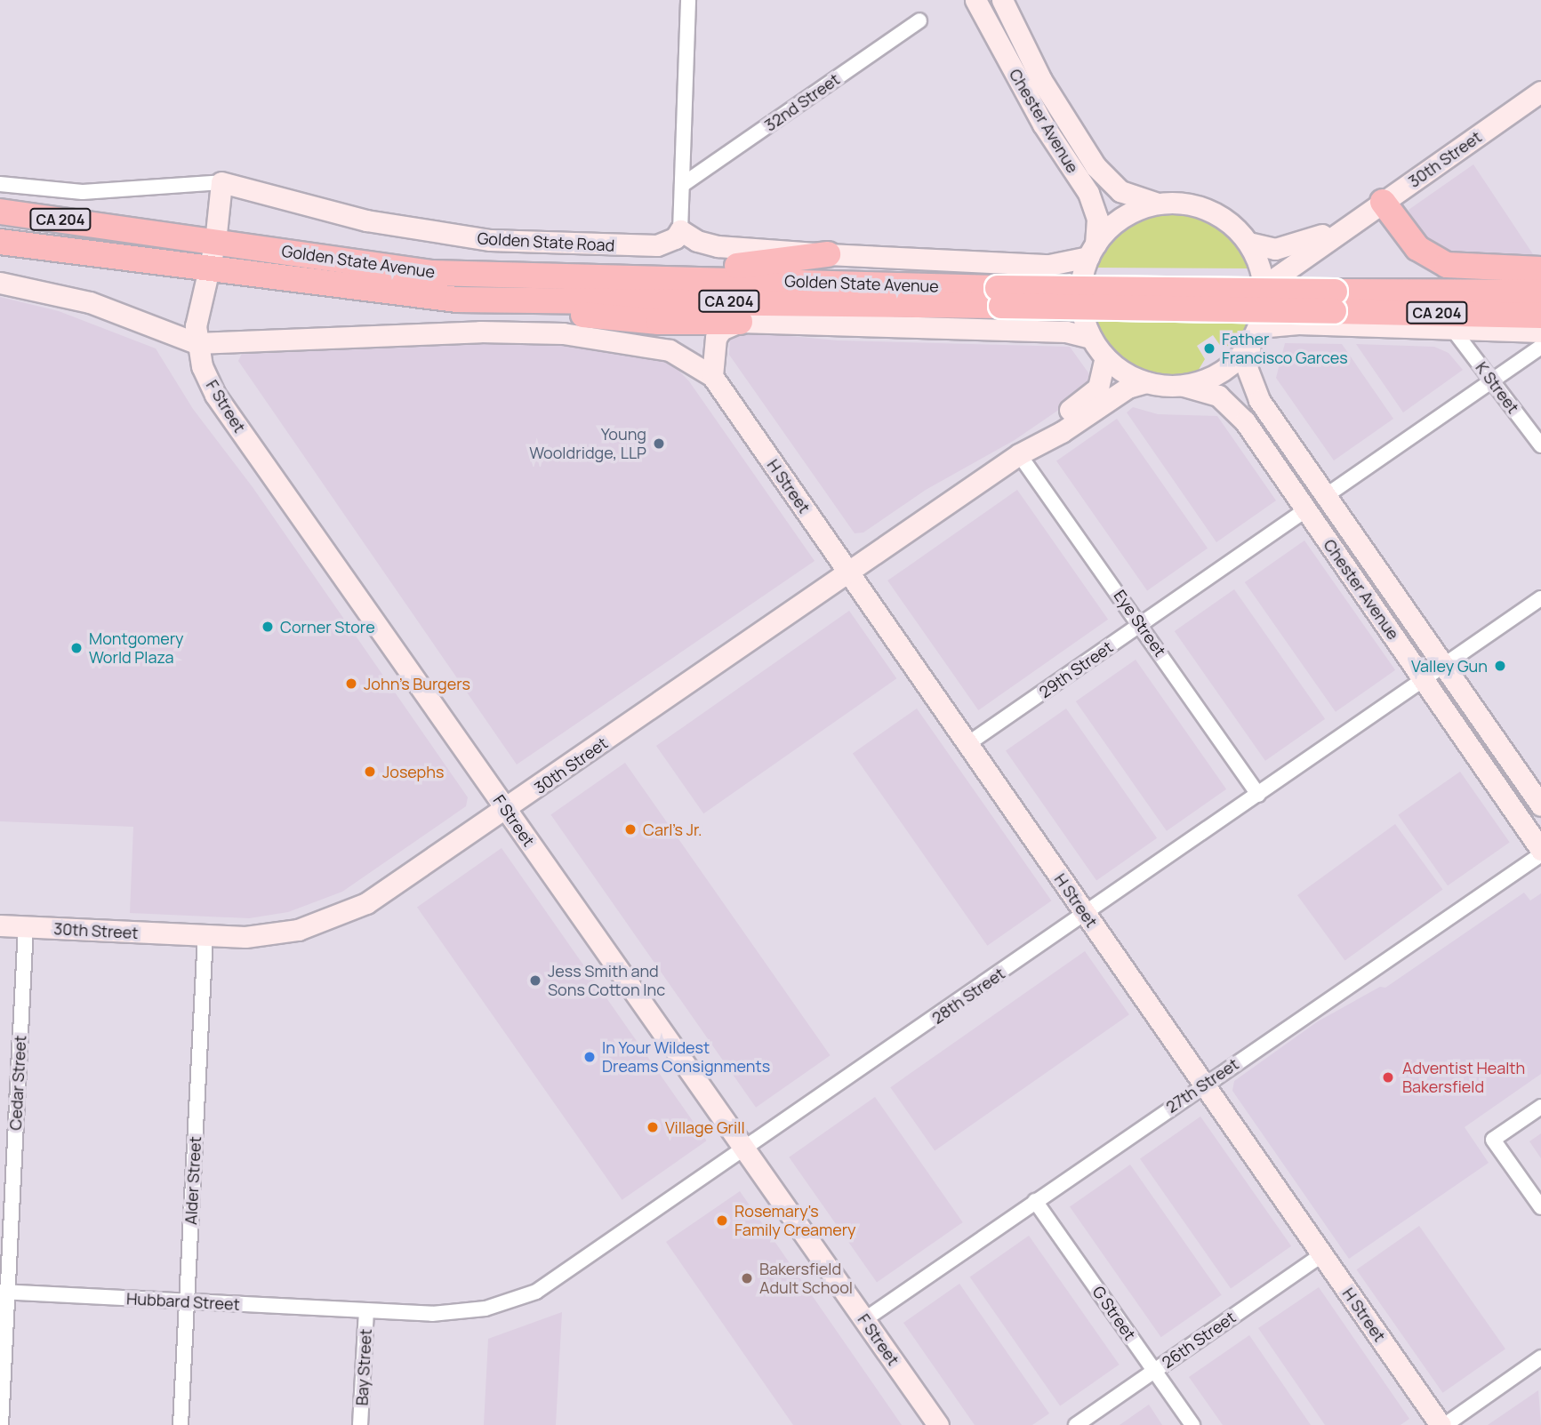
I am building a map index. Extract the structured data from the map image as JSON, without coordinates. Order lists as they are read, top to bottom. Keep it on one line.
{"streets":{"highway":["CA 204","Golden State Avenue"],"main road":["Chester Avenue","30th Street","Golden State Road","F Street","H Street"],"street":["32nd Street","K Street","Eye Street","29th Street","28th Street","Cedar Street","27th Street","Alder Street","Hubbard Street","G Street","26th Street","Bay Street"]},"crossings":[["Chester Avenue","30th Street"],["Chester Avenue","29th Street"],["Chester Avenue","28th Street"],["Chester Avenue","27th Street"],["30th Street","F Street"],["30th Street","H Street"],["30th Street","Eye Street"],["30th Street","Cedar Street"],["30th Street","Alder Street"],["Golden State Road","F Street"],["Golden State Avenue","F Street"],["F Street","28th Street"],["F Street","27th Street"],["H Street","29th Street"],["H Street","28th Street"],["H Street","27th Street"],["H Street","26th Street"],["Eye Street","29th Street"],["Eye Street","28th Street"],["28th Street","Hubbard Street"],["28th Street","Bay Street"],["Cedar Street","Hubbard Street"],["27th Street","G Street"],["Alder Street","Hubbard Street"],["Hubbard Street","Bay Street"],["G Street","26th Street"]],"places":["Father Francisco Garces","Young Wooldridge, LLP","Corner Store","Montgomery World Plaza","Valley Gun","John's Burgers","Josephs","Carl's Jr.","Jess Smith and Sons Cotton Inc","In Your Wildest Dreams Consignments","Adventist Health Bakersfield","Village Grill","Rosemary's Family Creamery","Bakersfield Adult School"]}
